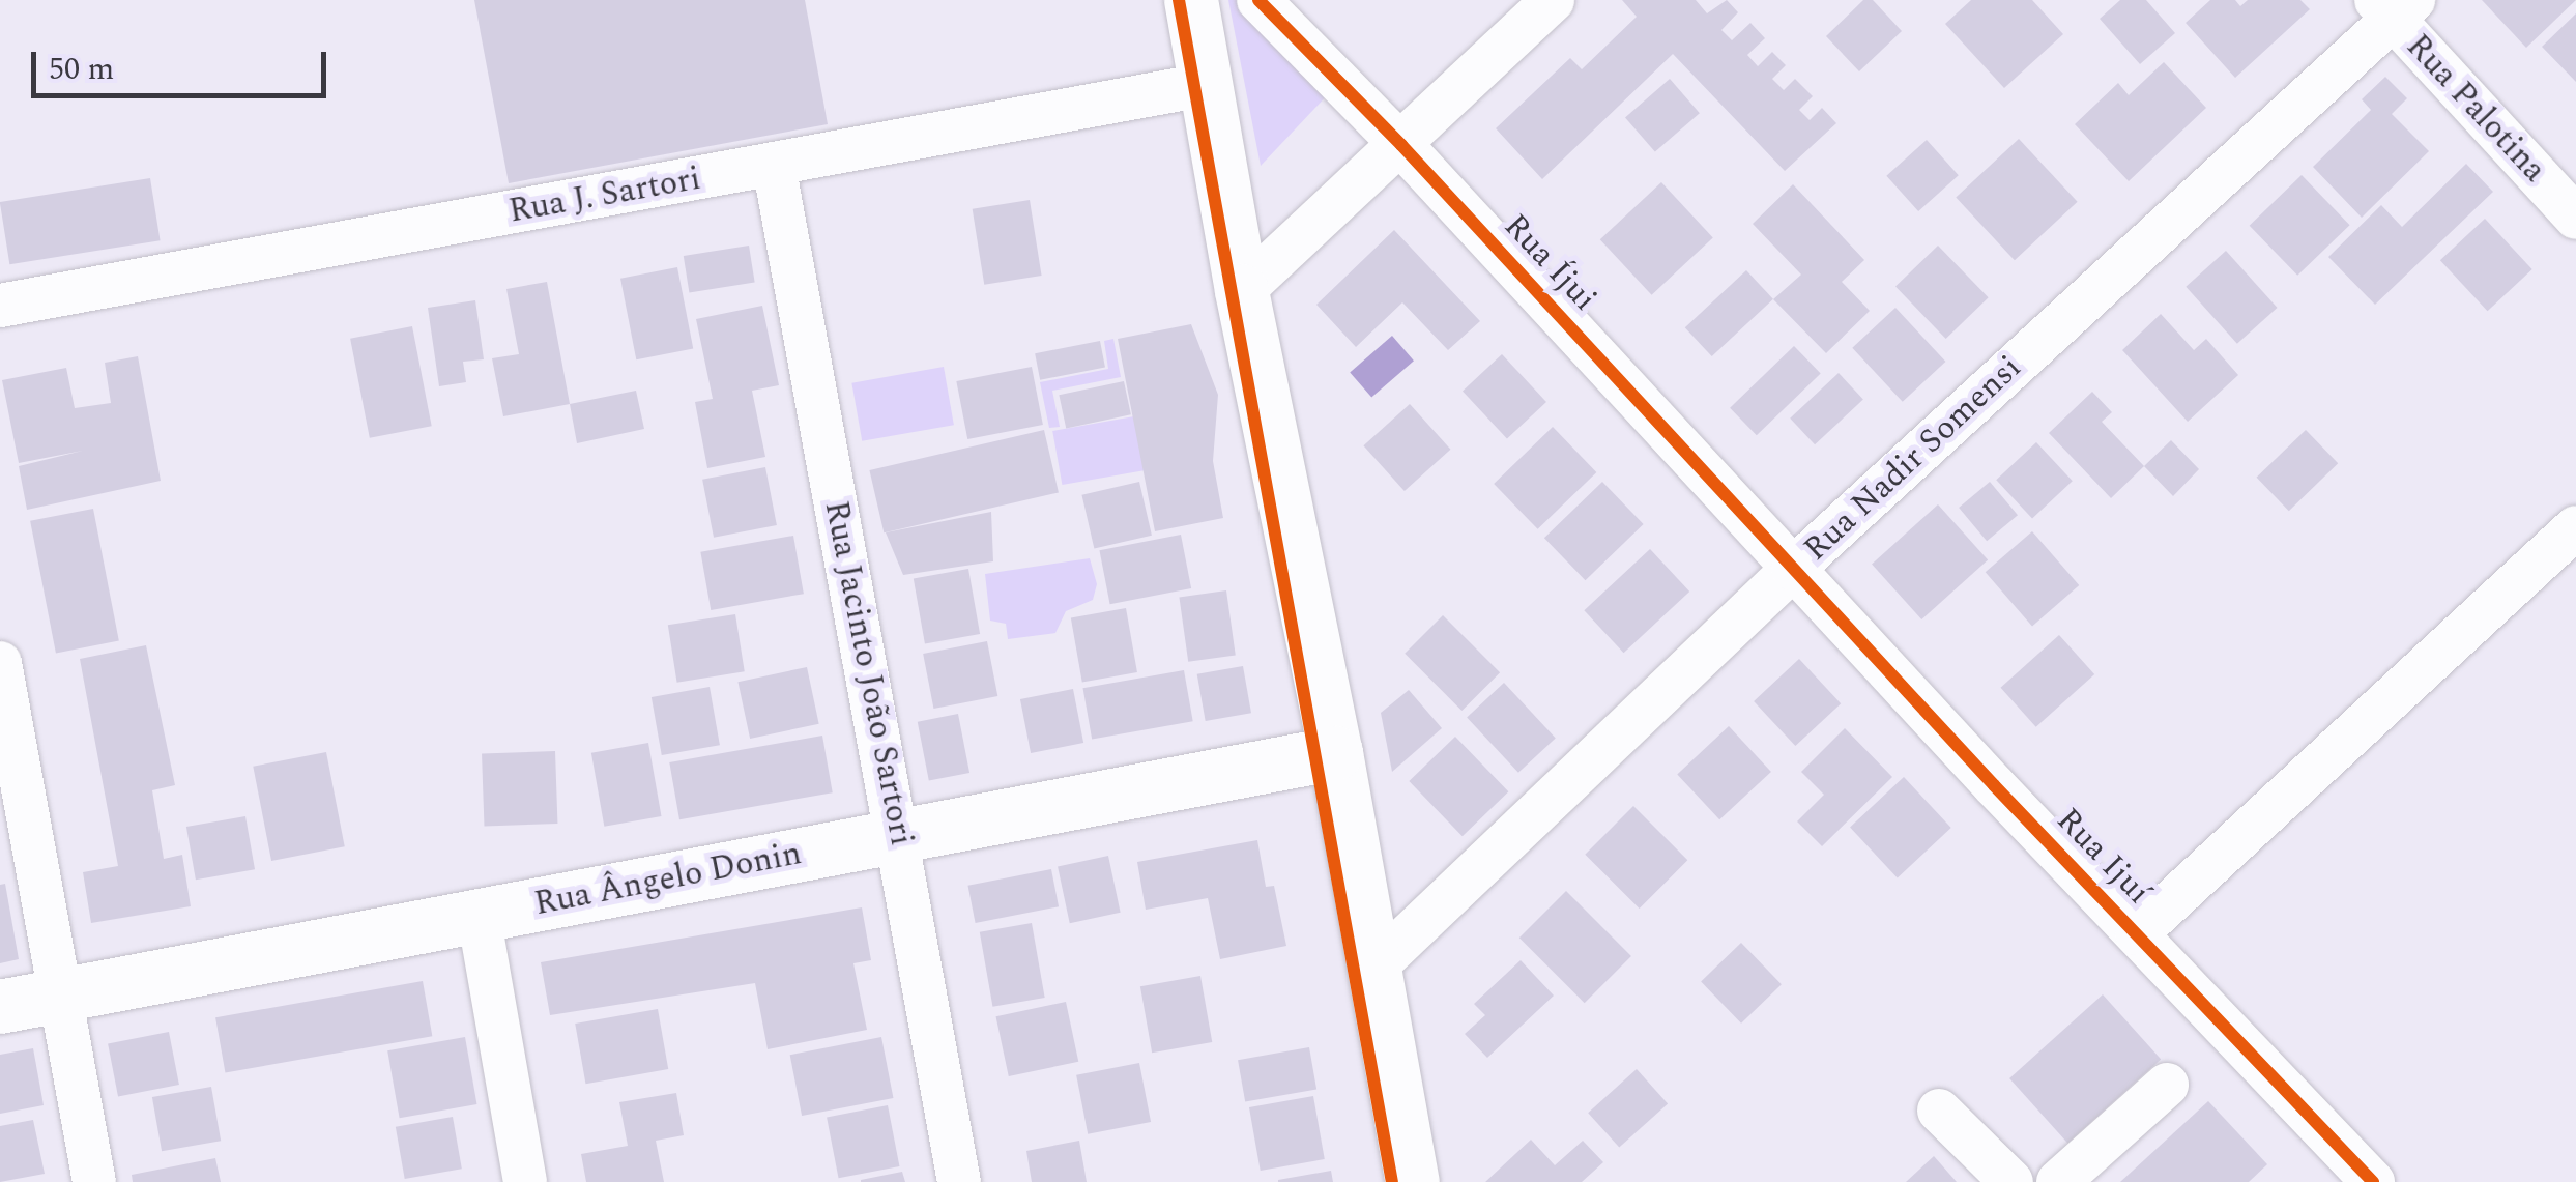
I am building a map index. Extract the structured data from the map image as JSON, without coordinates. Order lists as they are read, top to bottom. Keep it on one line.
{"streets":{"street":["Rua Palotina","Rua J. Sartori","Rua Íjui","Rua Nadir Somensi","Rua Jacinto João Sartori","Rua Ijuí","Rua Ângelo Donin"]},"crossings":[["Rua Palotina","Rua Nadir Somensi"],["Rua J. Sartori","Rua Jacinto João Sartori"],["Rua Íjui","Rua Nadir Somensi"],["Rua Íjui","Rua Ijuí"],["Rua Nadir Somensi","Rua Ijuí"],["Rua Jacinto João Sartori","Rua Ângelo Donin"]],"scale_bar":"50 m"}
